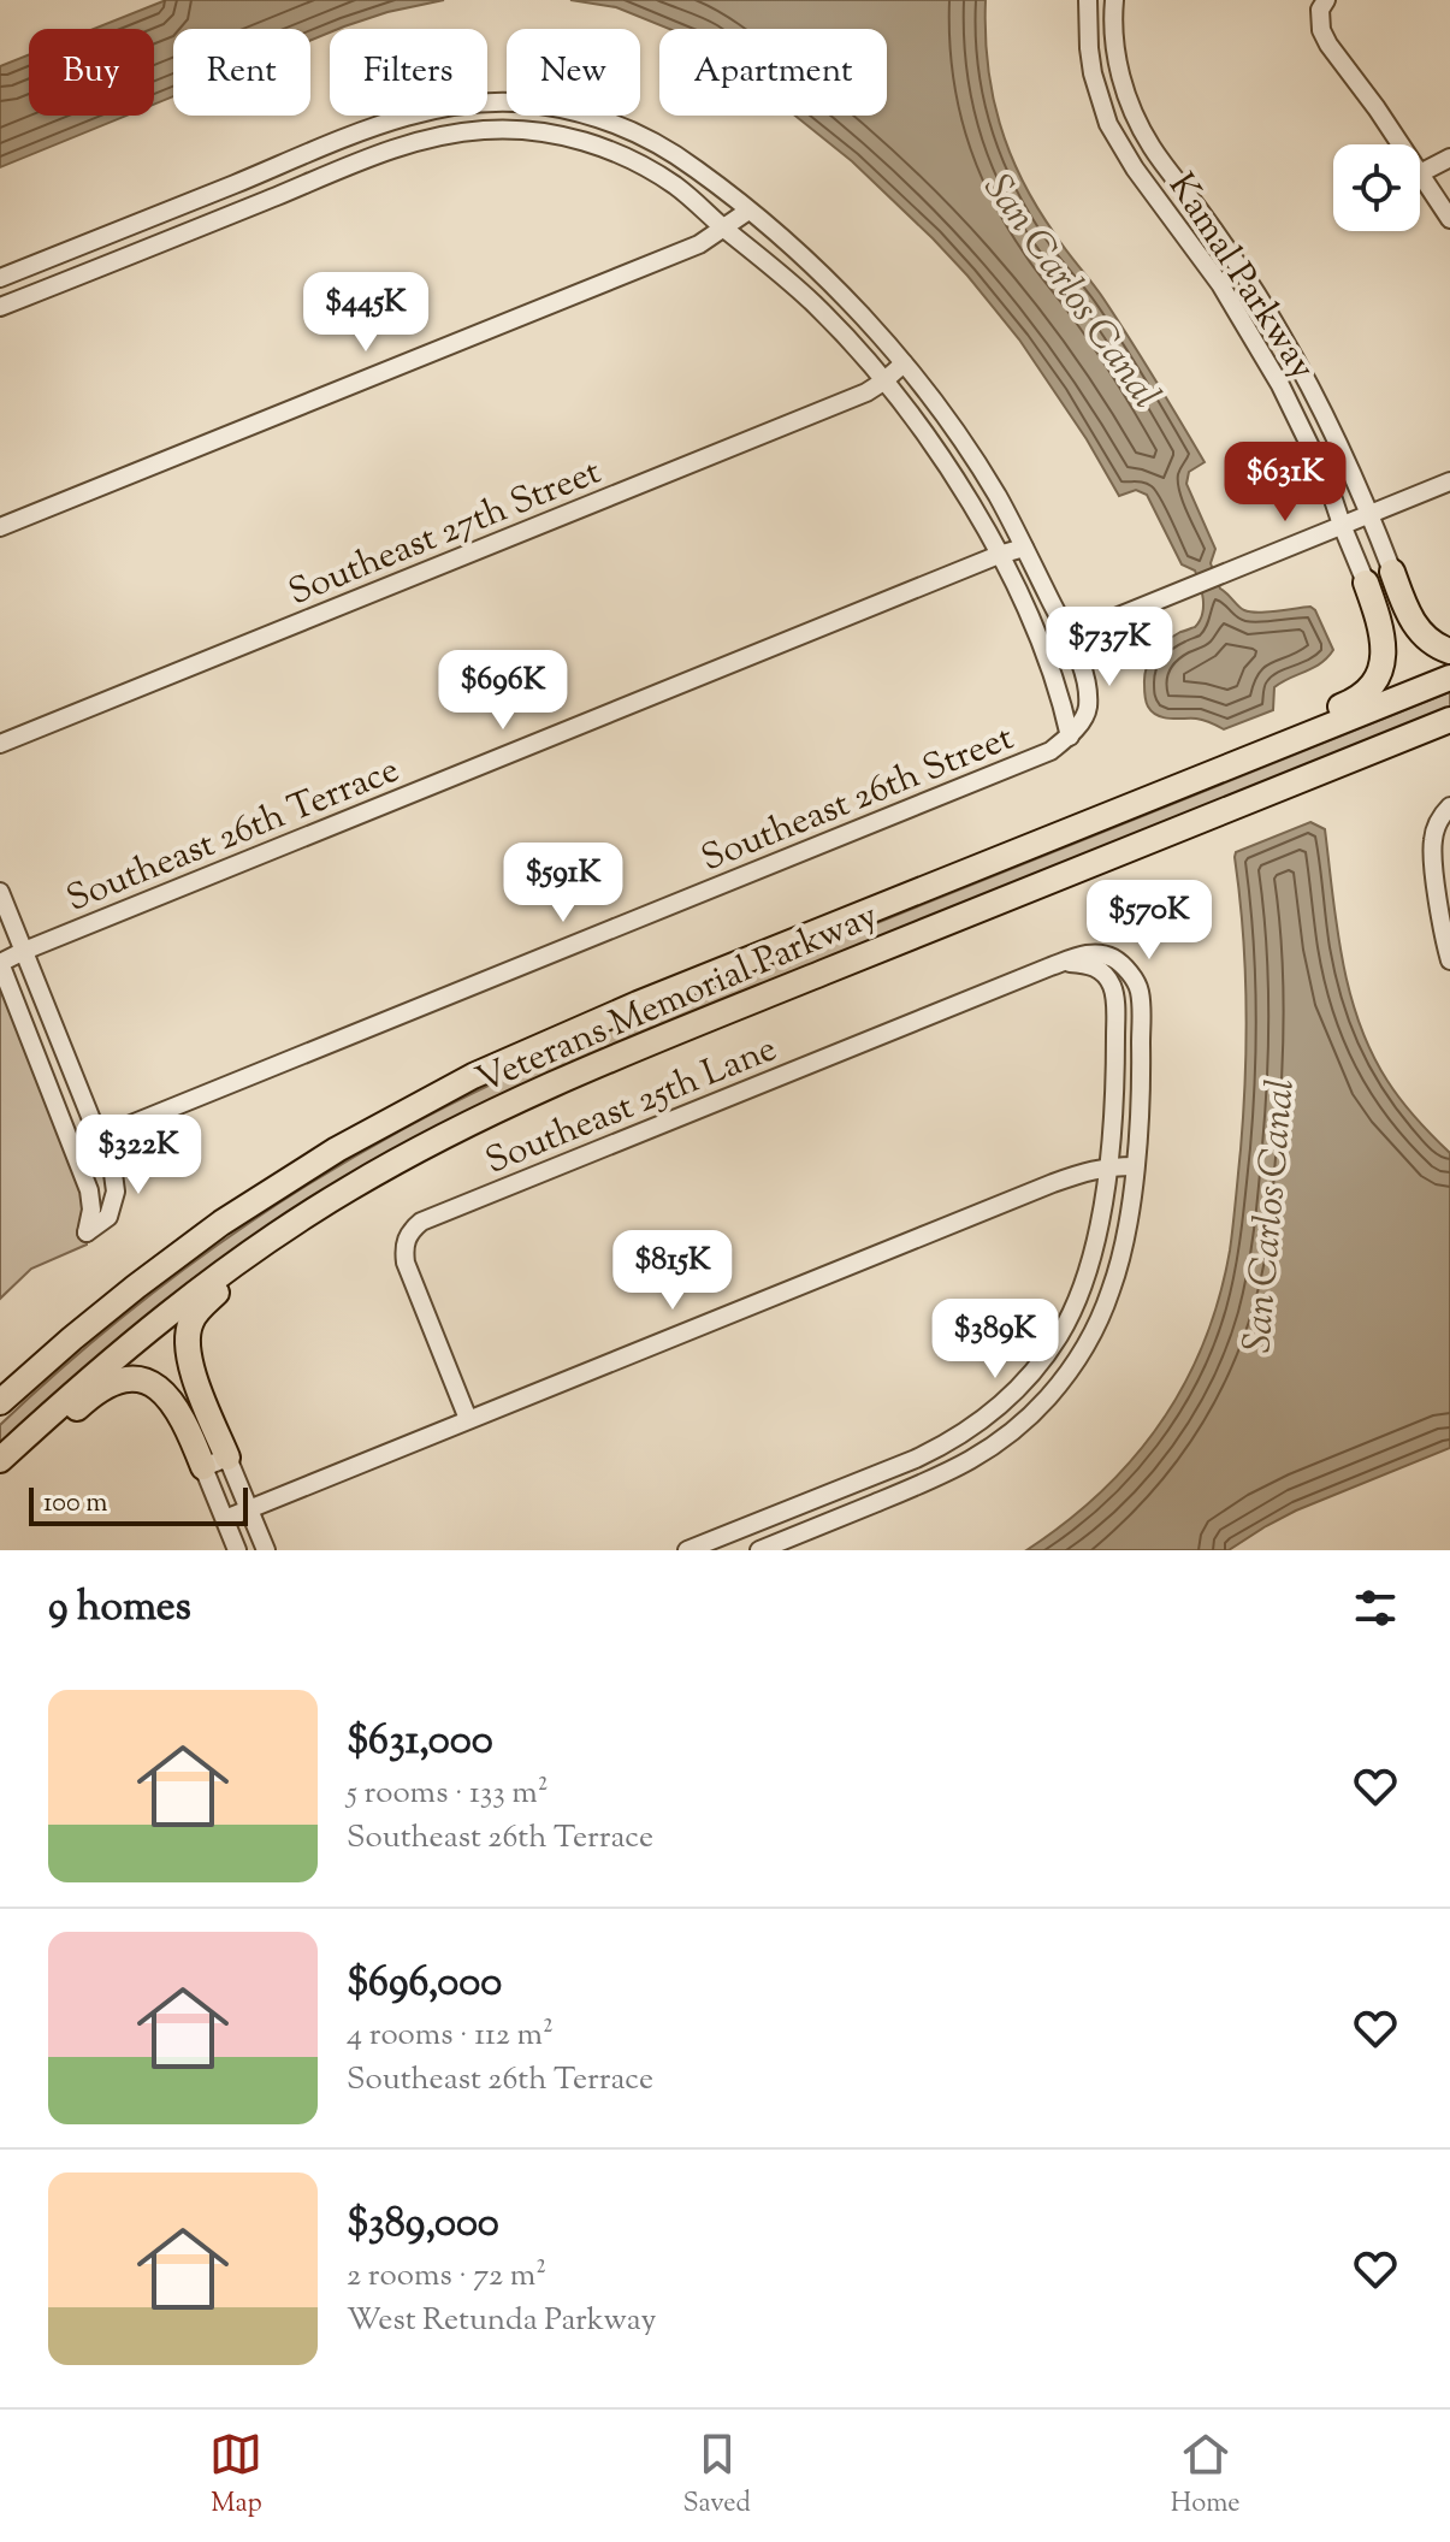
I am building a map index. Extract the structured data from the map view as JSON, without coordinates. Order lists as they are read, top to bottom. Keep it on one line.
{"streets":{"highway":["Veterans Memorial Parkway"],"street":["Kamal Parkway","Southeast 27th Street","Southeast 26th Street","Southeast 26th Terrace","Southeast 25th Lane"]},"water":["San Carlos Canal"],"scale_bar":"100 m","page":{"chip":["Buy","Rent","Filters","New","Apartment"],"price":["$445K","$631K","$737K","$696K","$591K","$570K","$322K","$815K","$389K"],"scale":"100 m","heading":"9 homes","list":[{"name":"$631,000","note":"5 rooms · 133 m² · Southeast 26th Terrace"},{"name":"$696,000","note":"4 rooms · 112 m² · Southeast 26th Terrace"},{"name":"$389,000","note":"2 rooms · 72 m² · West Retunda Parkway"}],"tabs":["Map","Saved","Home"]}}
